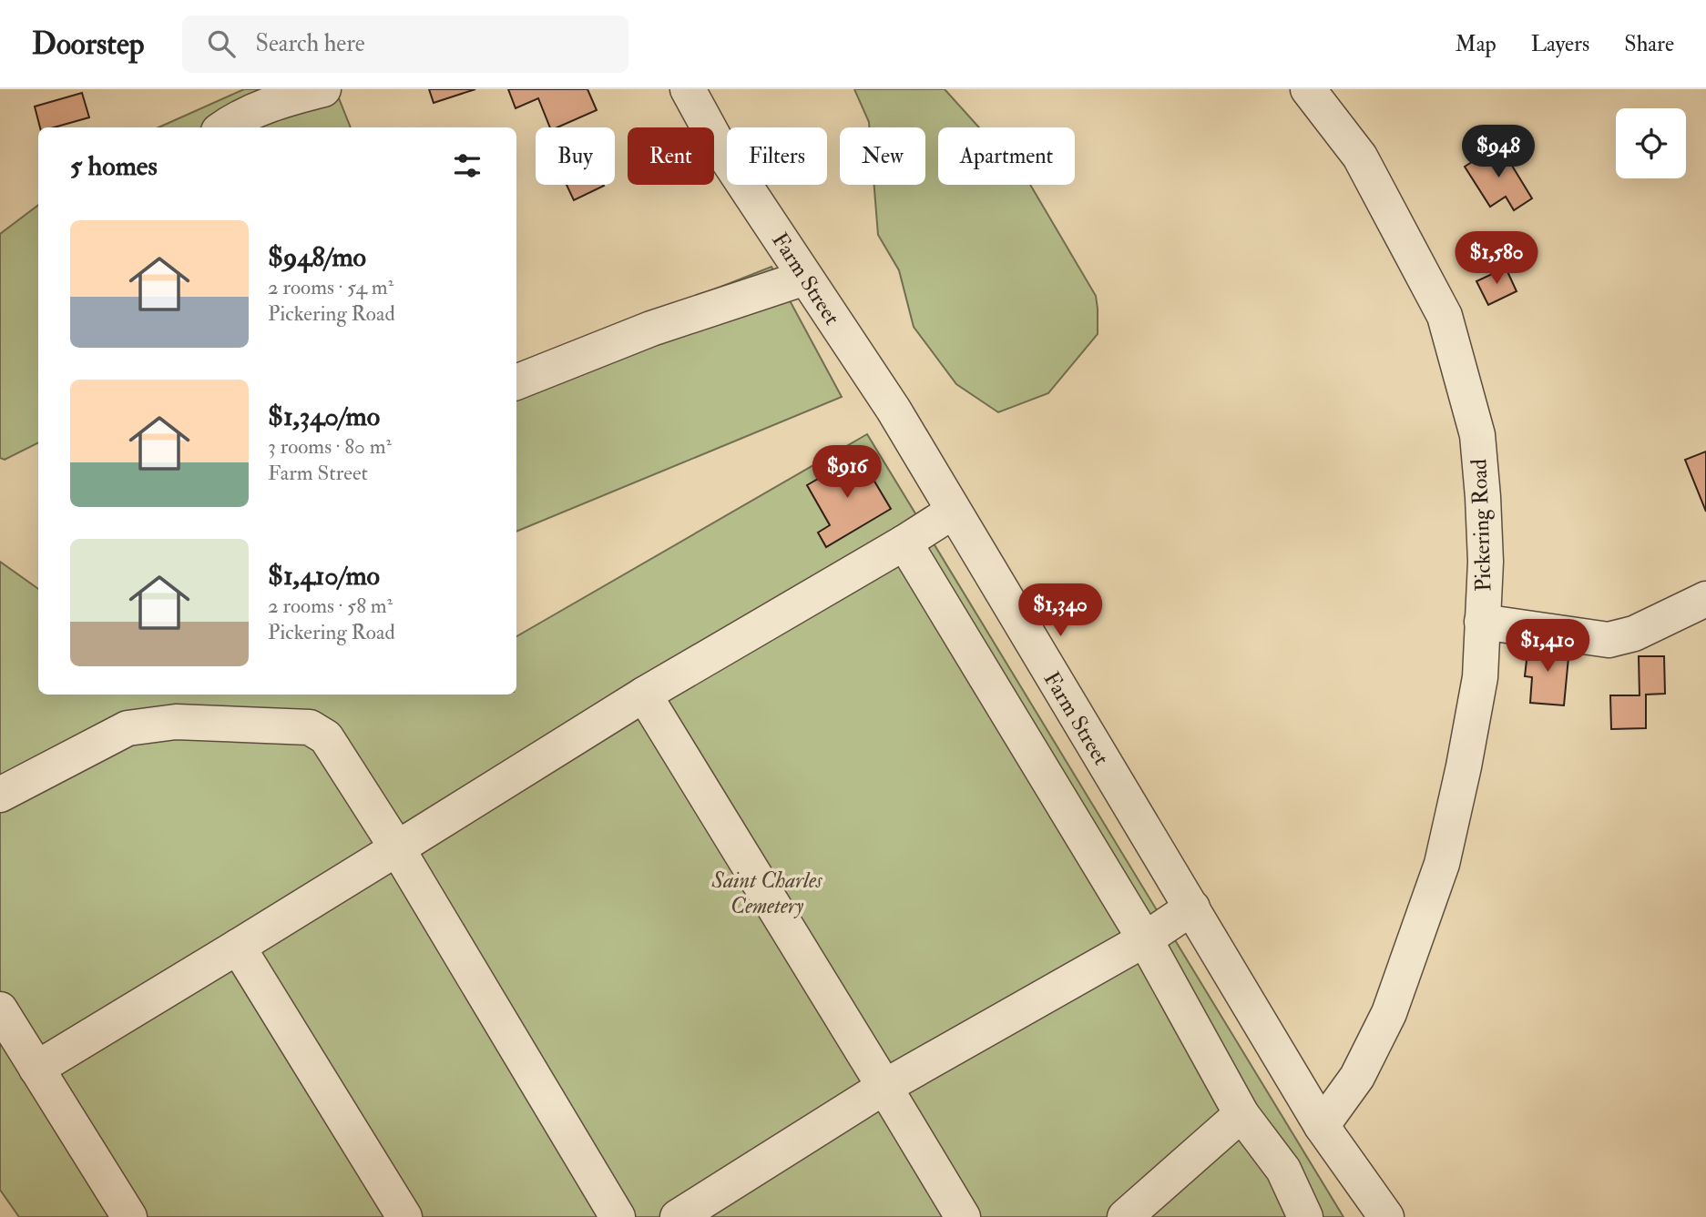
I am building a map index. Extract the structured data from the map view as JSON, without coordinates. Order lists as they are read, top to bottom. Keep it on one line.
{"streets":{"street":["Farm Street","Pickering Road"]},"crossings":[["Farm Street","Pickering Road"]],"parks":["Saint Charles Cemetery"],"page":{"header":"Doorstep","search":"Search here","nav":["Map","Layers","Share"],"price":["$948","$1,580","$916","$1,340","$1,410"],"chip":["Buy","Rent","Filters","New","Apartment"],"heading":"5 homes","list":[{"name":"$948/mo","note":"2 rooms · 54 m² · Pickering Road"},{"name":"$1,340/mo","note":"3 rooms · 80 m² · Farm Street"},{"name":"$1,410/mo","note":"2 rooms · 58 m² · Pickering Road"}]}}
